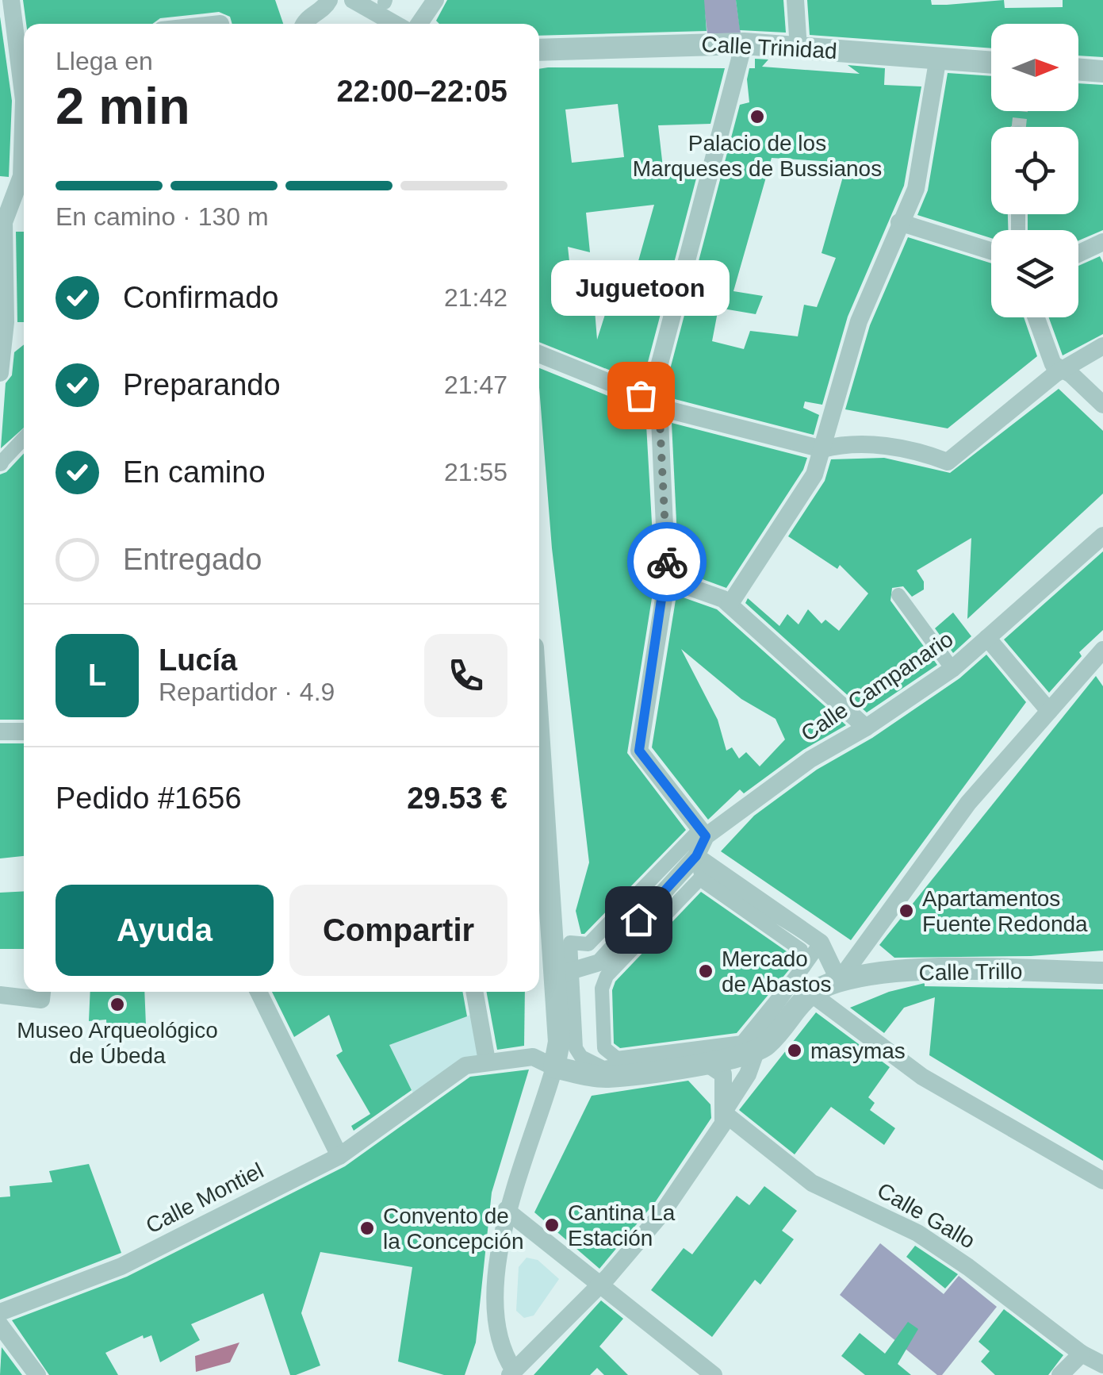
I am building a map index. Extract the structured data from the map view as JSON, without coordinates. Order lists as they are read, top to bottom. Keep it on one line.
{"streets":{"street":["Calle Trinidad","Calle Campanario","Calle Trillo","Calle Montiel","Calle Gallo"]},"places":["Palacio de los Marqueses de Bussianos","Juguetoon","Apartamentos Fuente Redonda","Mercado de Abastos","Museo Arqueológico de Úbeda","masymas","Cantina La Estación","Convento de la Concepción"],"north":"right","page":{"heading":["2 min","Llega en","22:00–22:05"],"panel":["Lucía","Repartidor · 4.9","Pedido #1656","29.53 €"],"bar":"En camino · 130 m","list":[["Confirmado","21:42"],["Preparando","21:47"],["En camino","21:55"],"Entregado"],"bubble":"Juguetoon","round":"L","buttons":["Ayuda","Compartir"]}}
